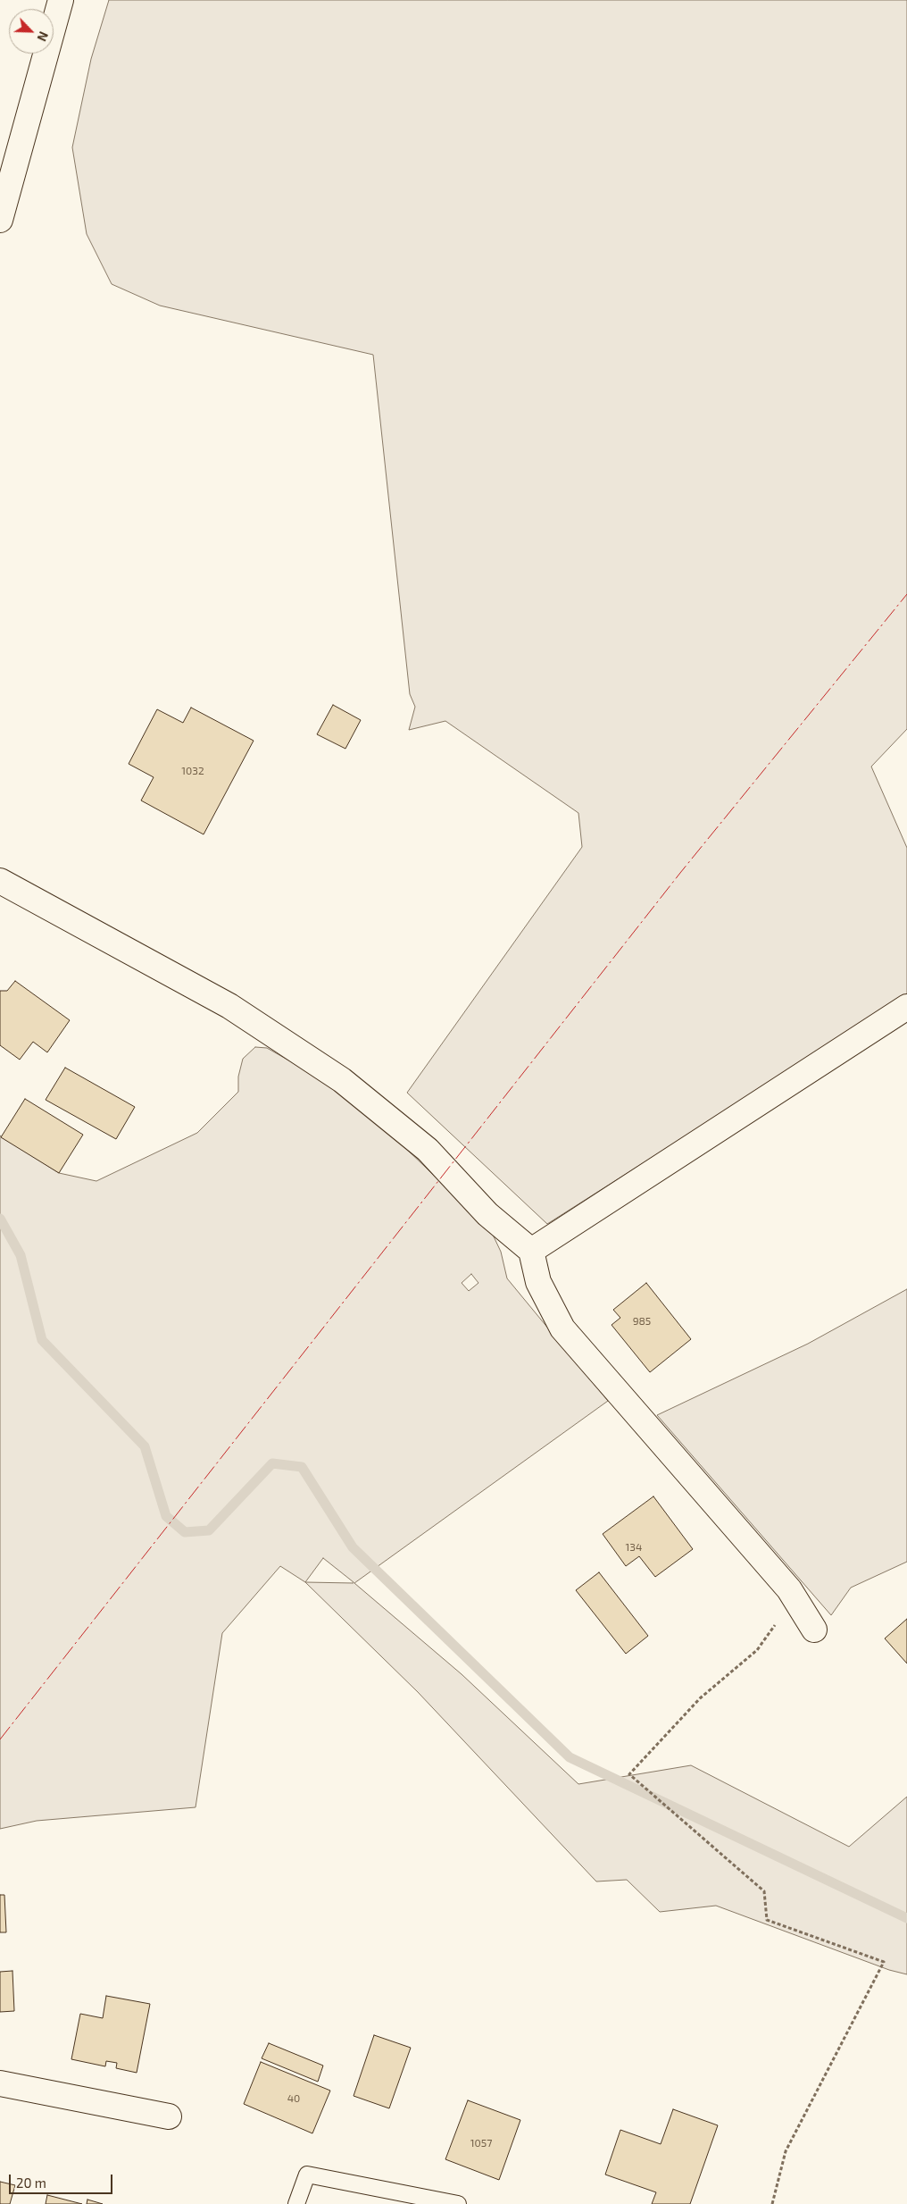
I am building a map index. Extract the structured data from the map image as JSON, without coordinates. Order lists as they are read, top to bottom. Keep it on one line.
{"house_numbers":["1032","985","134","40","1057"],"scale_bar":"20 m","north":"bottom right"}
